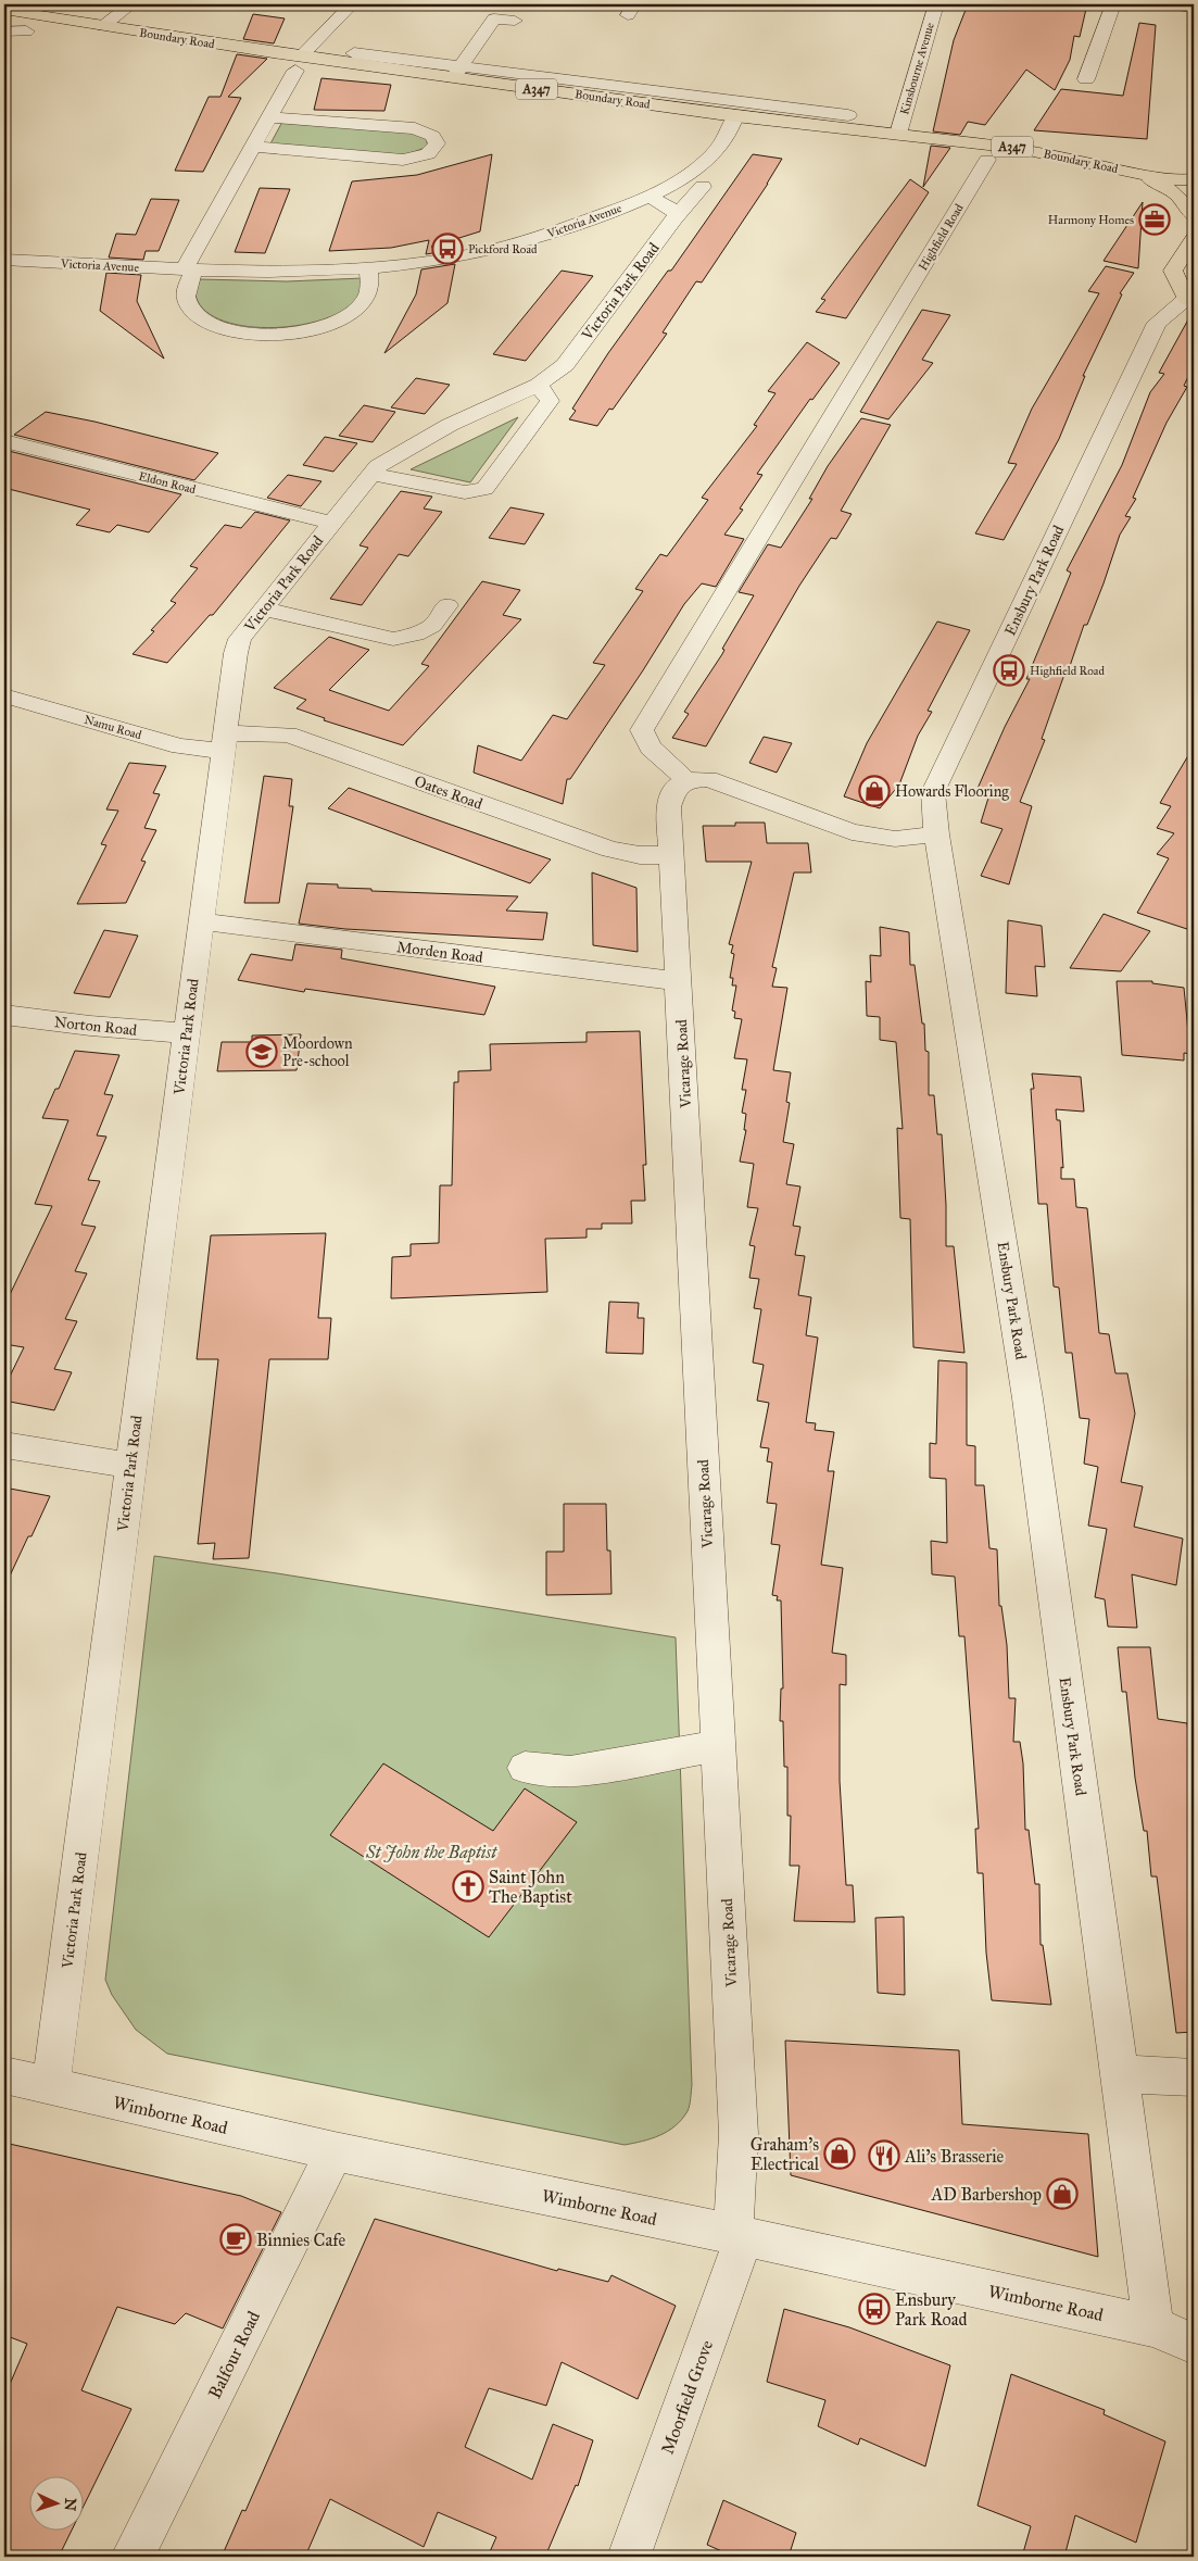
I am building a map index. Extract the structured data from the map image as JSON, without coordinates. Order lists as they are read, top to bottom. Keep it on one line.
{"streets":{"main road":["Boundary Road","A347","Ensbury Park Road"],"street":["Kinsbourne Avenue","Victoria Avenue","Highfield Road","Victoria Park Road","Eldon Road","Namu Road","Oates Road","Morden Road","Norton Road","Vicarage Road","Wimborne Road","Balfour Road","Moorfield Grove"]},"crossings":[["Boundary Road","Kinsbourne Avenue"],["Boundary Road","Victoria Avenue"],["Highfield Road","Vicarage Road"],["Victoria Park Road","Eldon Road"],["Victoria Park Road","Namu Road"],["Victoria Park Road","Oates Road"],["Victoria Park Road","Morden Road"],["Victoria Park Road","Norton Road"],["Victoria Park Road","Wimborne Road"],["Ensbury Park Road","Wimborne Road"],["Namu Road","Oates Road"],["Oates Road","Vicarage Road"],["Morden Road","Vicarage Road"],["Vicarage Road","Wimborne Road"],["Vicarage Road","Moorfield Grove"],["Wimborne Road","Balfour Road"],["Wimborne Road","Moorfield Grove"]],"parks":["St John the Baptist"],"places":{"office":["Harmony Homes"],"bus stop":["Pickford Road","Highfield Road","Ensbury Park Road"],"shop":["Howards Flooring","Graham's Electrical","AD Barbershop"],"school or university":["Moordown Pre-school"],"church":["Saint John The Baptist"],"restaurant":["Ali's Brasserie"],"cafe":["Binnies Cafe"]},"north":"right"}
